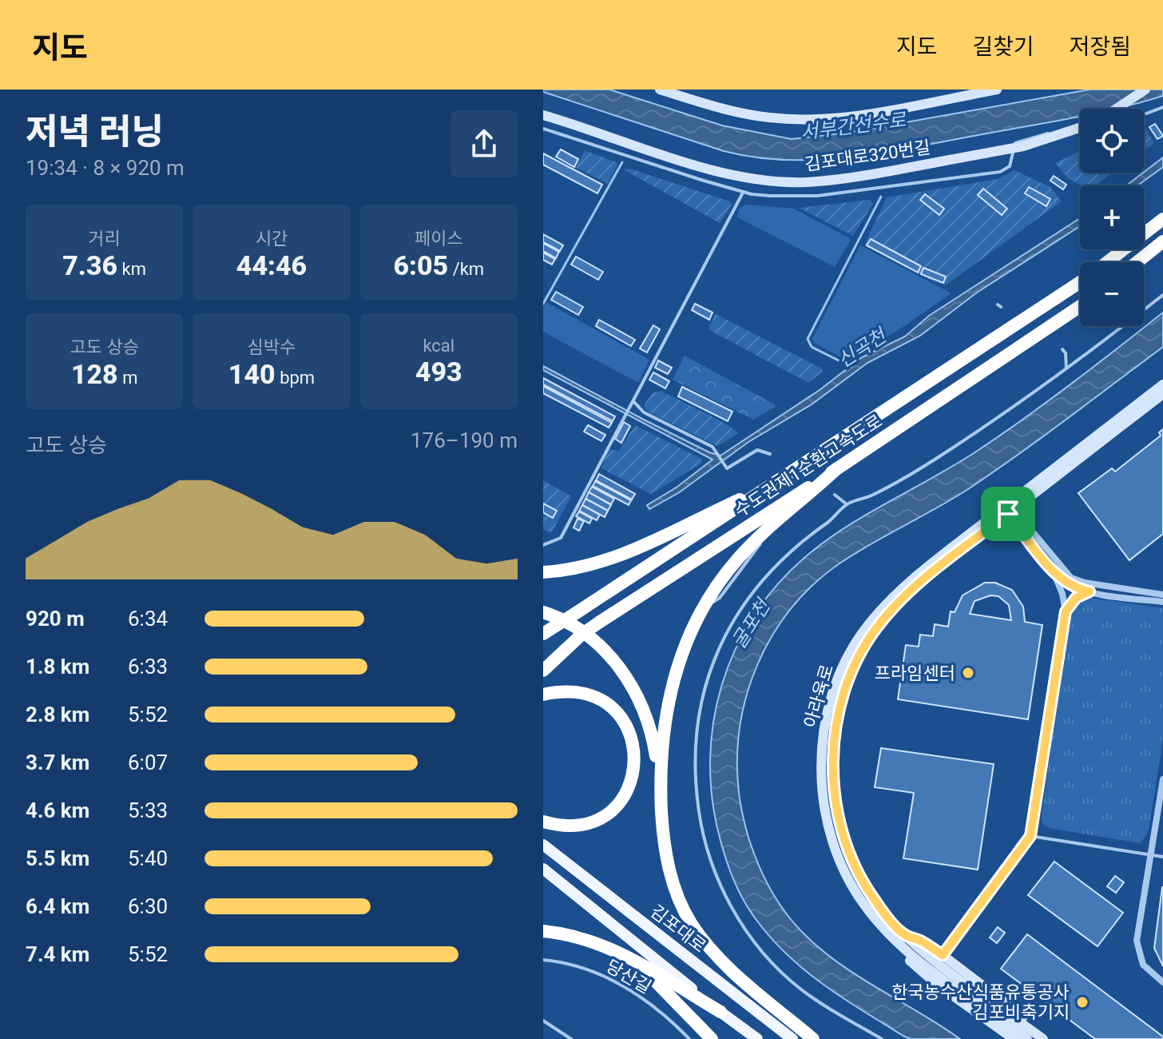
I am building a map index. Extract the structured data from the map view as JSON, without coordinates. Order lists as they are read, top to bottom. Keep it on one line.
{"streets":{"highway":["수도권제1순환고속도로"],"main road":["김포대로"],"street":["김포대로320번길","아라육로"],"lane":["당산길"]},"water":["서부간선수로","신곡천","굴포천"],"places":["프라임센터","한국농수산식품유통공사 김포비축기지"],"page":{"header":"지도","nav":["지도","길찾기","저장됨"],"heading":["저녁 러닝","19:34 · 8 × 920 m"],"map_buttons":["+","−"],"stats":[["거리","7.36 km"],["시간","44:46"],["페이스","6:05 /km"],["고도 상승","128 m"],["심박수","140 bpm"],["kcal","493"]],"chart":["고도 상승","176–190 m"],"list":[{"name":"920 m","note":"6:34"},{"name":"1.8 km","note":"6:33"},{"name":"2.8 km","note":"5:52"},{"name":"3.7 km","note":"6:07"},{"name":"4.6 km","note":"5:33"},{"name":"5.5 km","note":"5:40"},{"name":"6.4 km","note":"6:30"},{"name":"7.4 km","note":"5:52"}]}}
